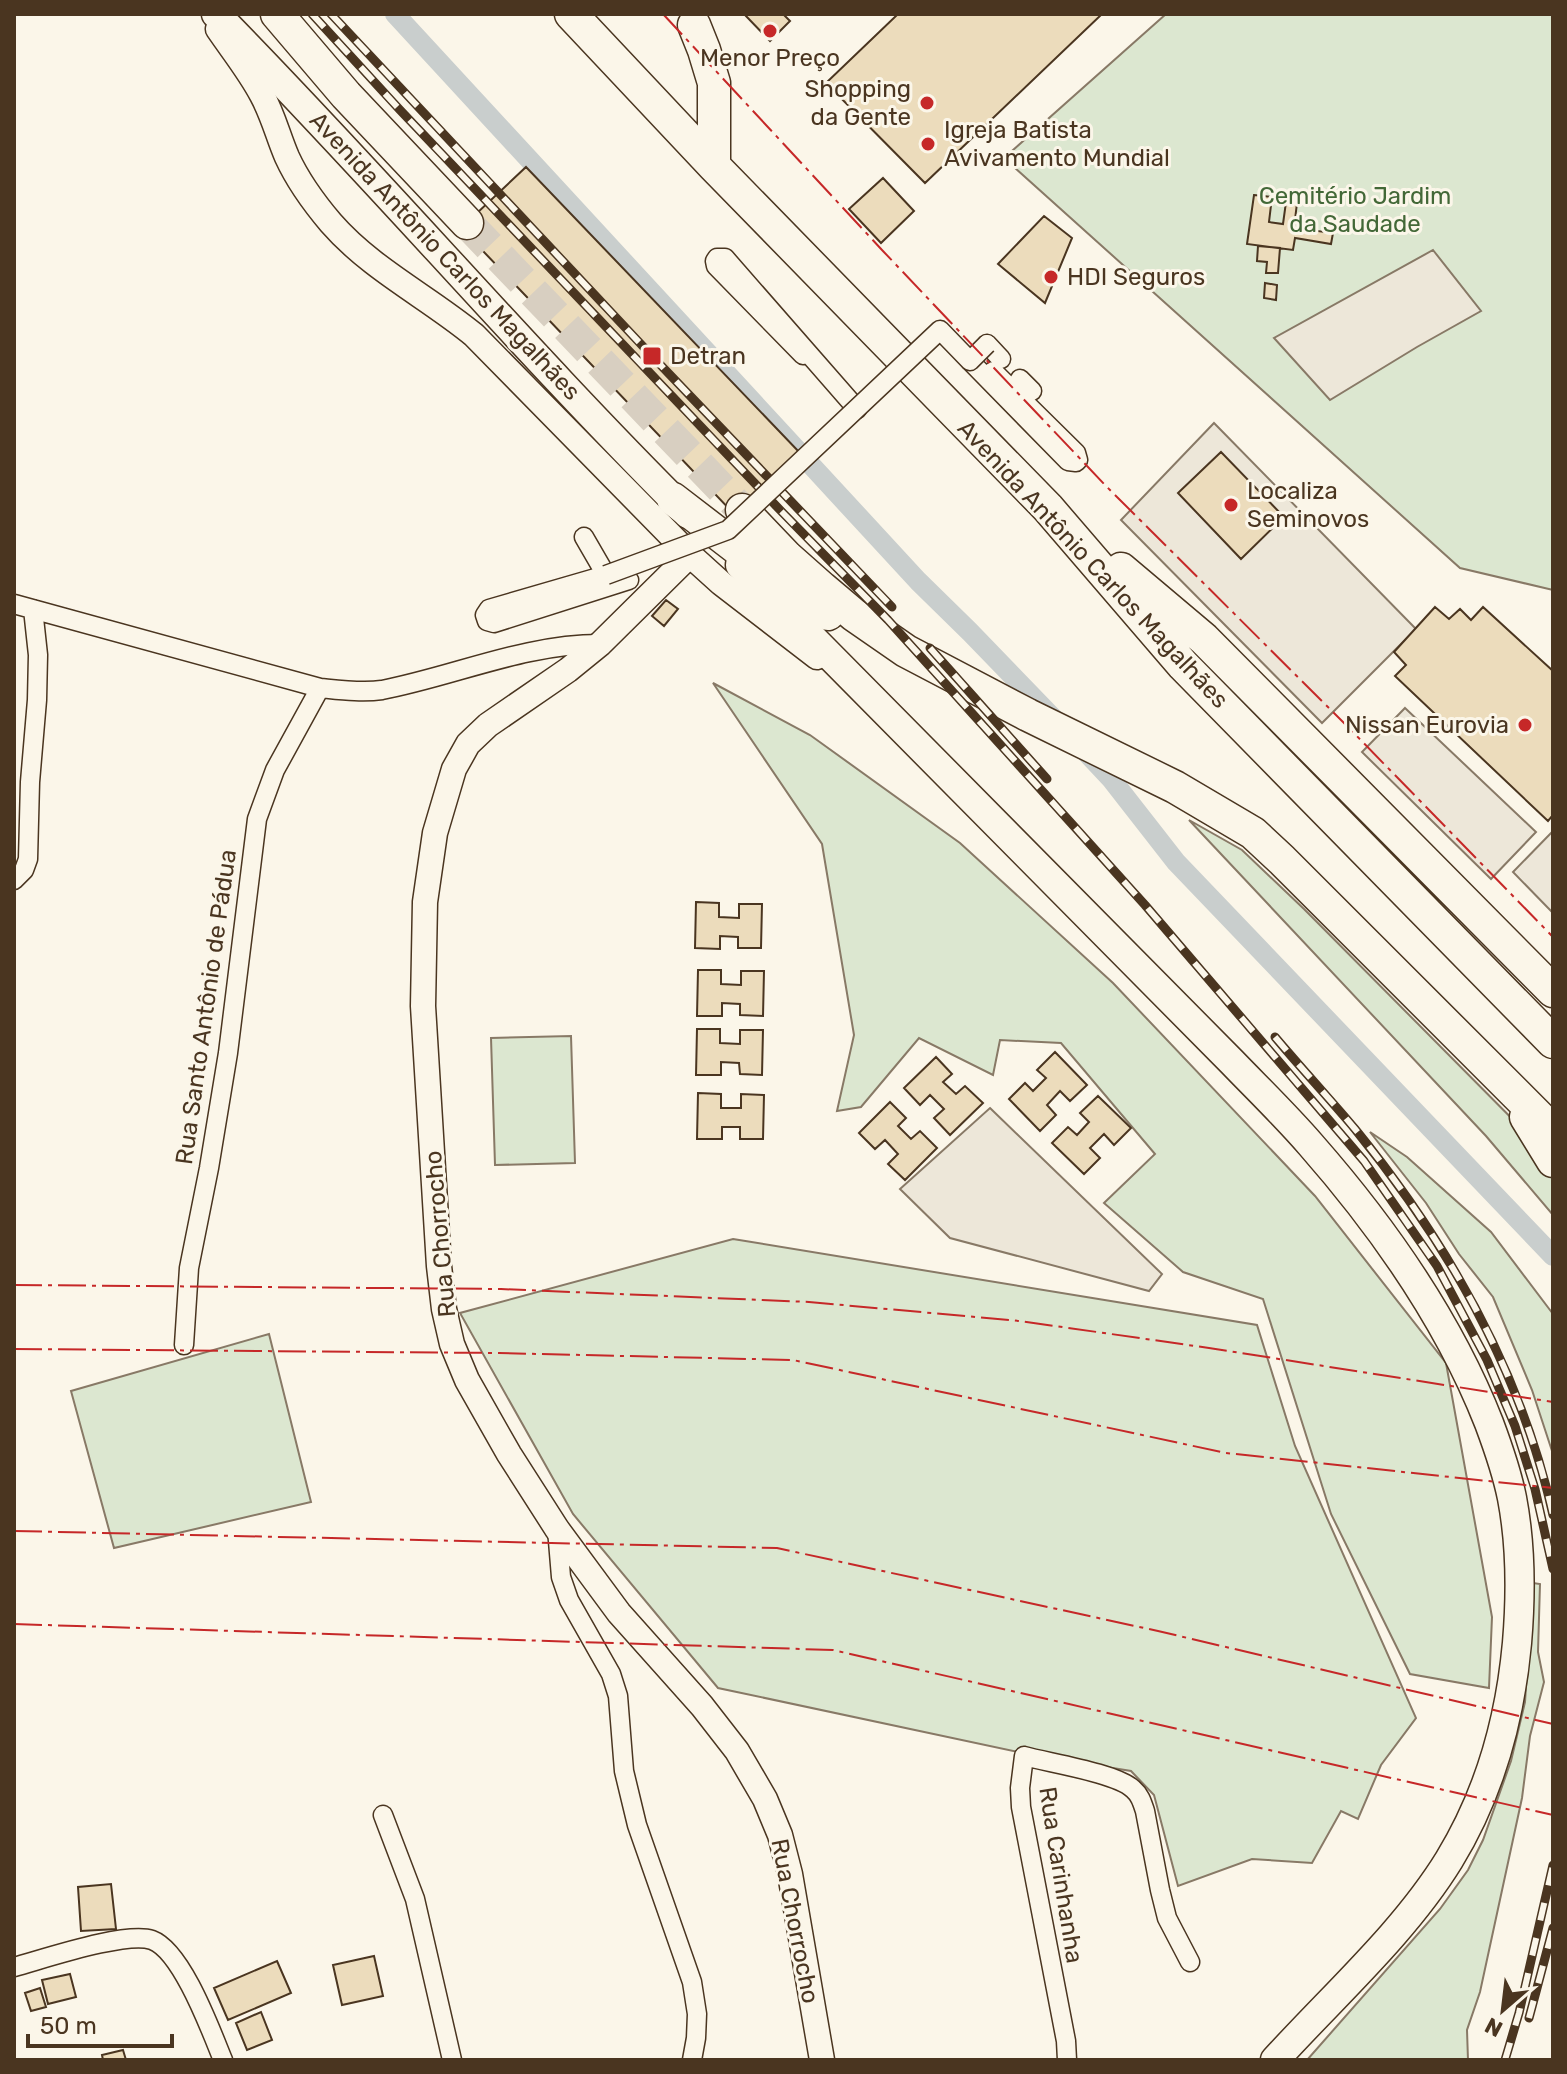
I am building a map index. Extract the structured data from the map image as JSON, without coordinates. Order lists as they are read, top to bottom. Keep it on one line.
{"streets":{"highway":["Avenida Antônio Carlos Magalhães"],"street":["Rua Santo Antônio de Pádua","Rua Chorrocho","Rua Carinhanha"]},"parks":["Cemitério Jardim da Saudade"],"places":{"other":["Menor Preço","Shopping da Gente","Igreja Batista Avivamento Mundial","HDI Seguros","Localiza Seminovos","Nissan Eurovia"],"transit":["Detran"]},"scale_bar":"50 m","north":"bottom left"}
